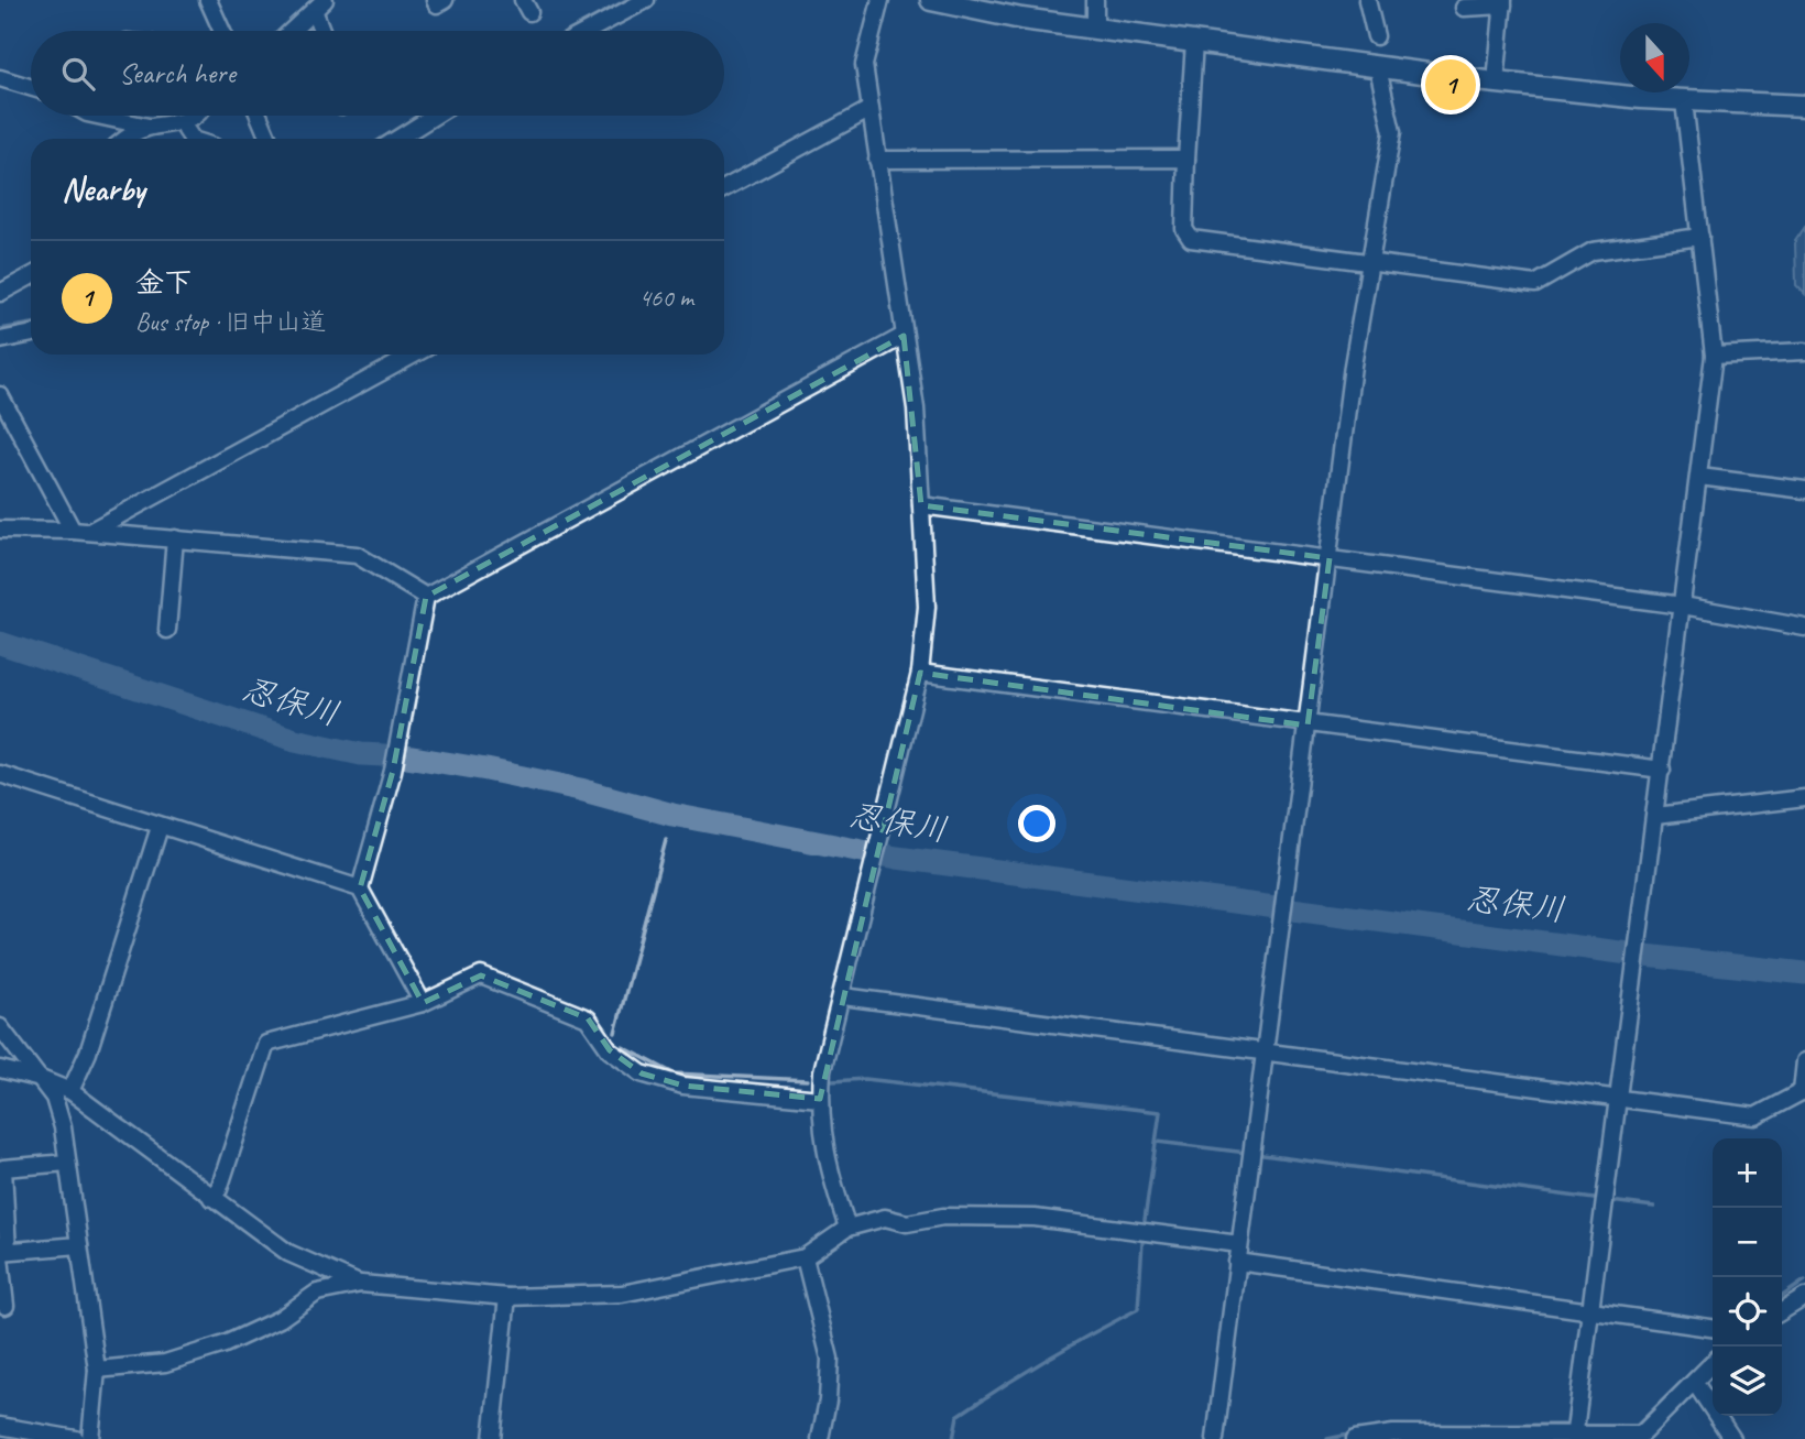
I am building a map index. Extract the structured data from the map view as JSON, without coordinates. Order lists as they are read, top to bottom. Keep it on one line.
{"water":["忍保川"],"north":"bottom","page":{"search":"Search here","pins":"1","heading":"Nearby","list":[{"mark":"1","name":"金下","note":"Bus stop · 旧中山道","value":"460 m"}],"map_buttons":["+","−"]}}
